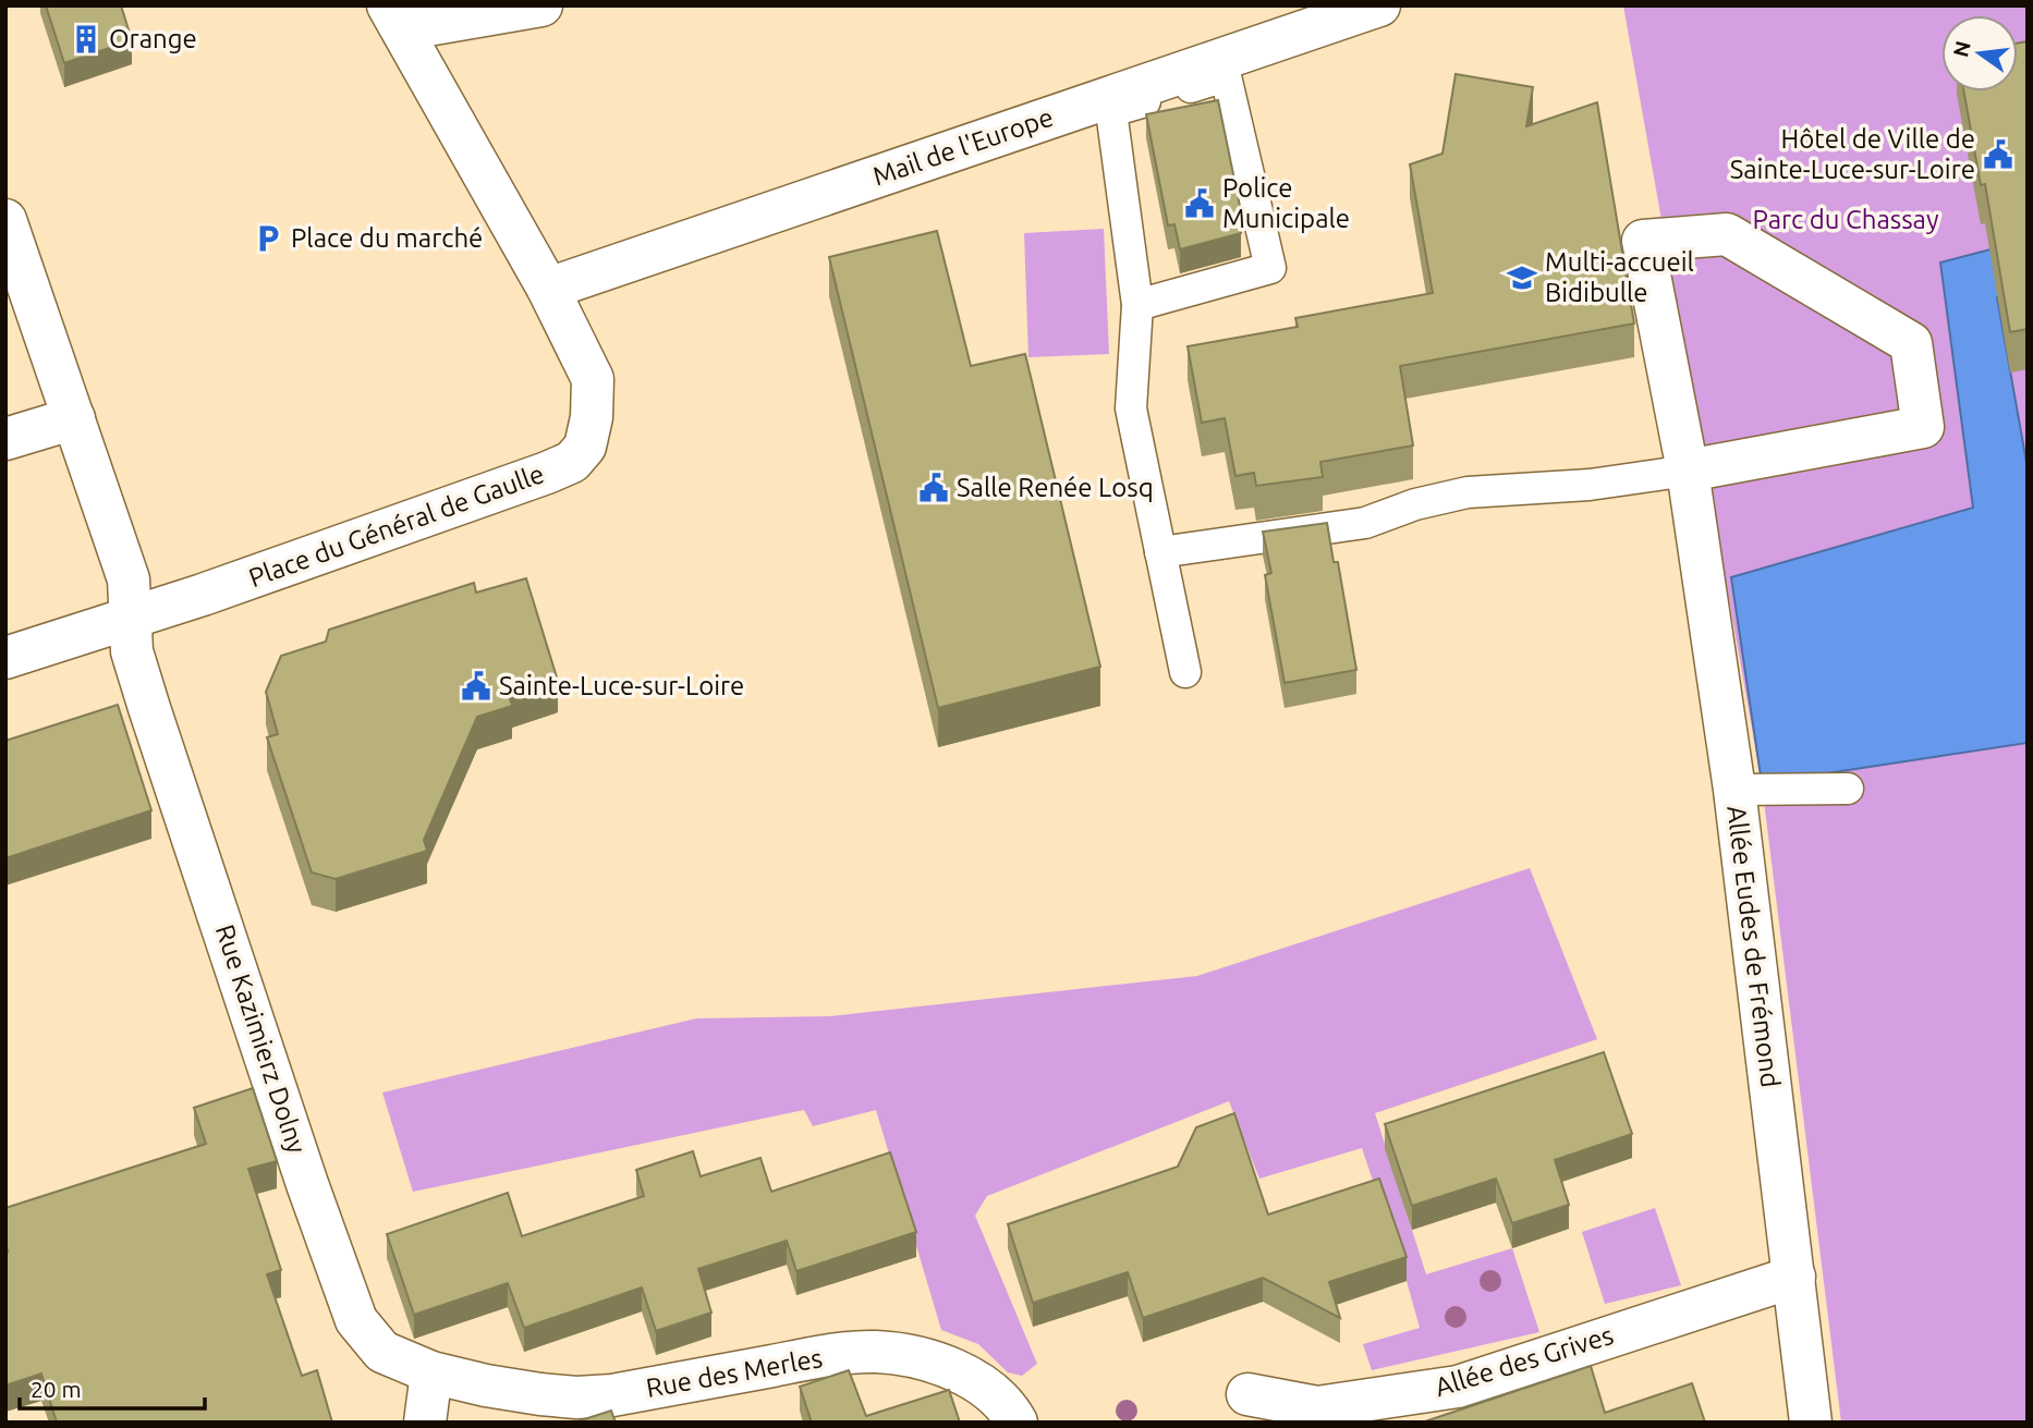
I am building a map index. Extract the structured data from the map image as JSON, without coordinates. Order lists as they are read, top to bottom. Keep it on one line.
{"streets":{"street":["Mail de l'Europe","Place du Général de Gaulle","Allée Eudes de Frémond","Rue Kazimierz Dolny","Allée des Grives","Rue des Merles"]},"crossings":[["Mail de l'Europe","Place du Général de Gaulle"],["Place du Général de Gaulle","Rue Kazimierz Dolny"],["Allée Eudes de Frémond","Allée des Grives"],["Rue Kazimierz Dolny","Rue des Merles"]],"parks":["Parc du Chassay"],"places":{"building":["Orange"],"public building":["Hôtel de Ville de Sainte-Luce-sur-Loire","Police Municipale","Salle Renée Losq","Sainte-Luce-sur-Loire"],"parking":["Place du marché"],"school or university":["Multi-accueil Bidibulle"]},"scale_bar":"20 m","north":"left"}
